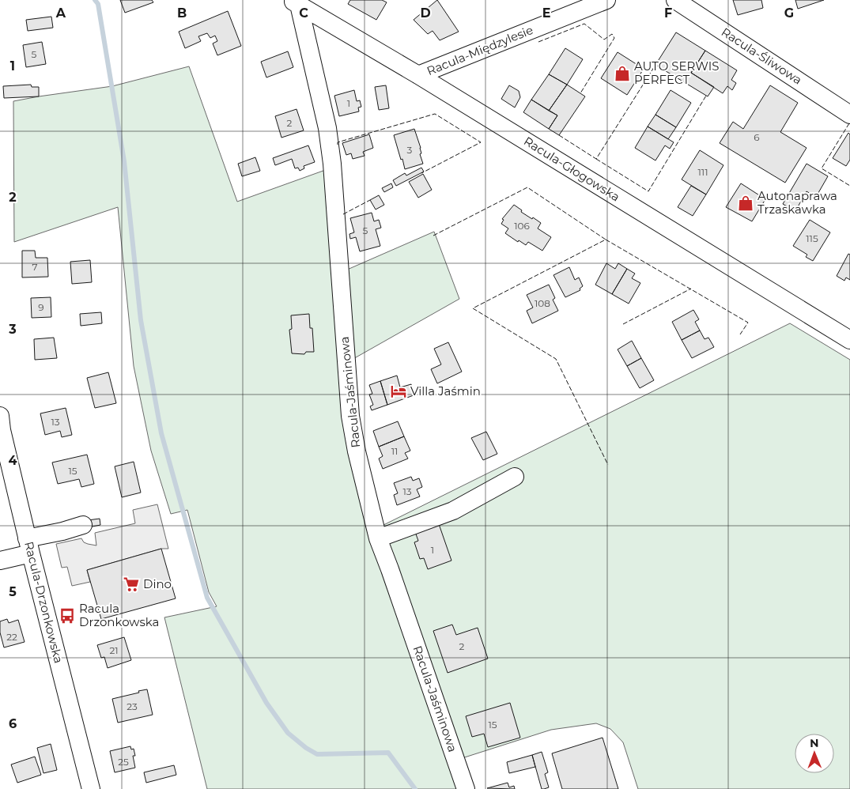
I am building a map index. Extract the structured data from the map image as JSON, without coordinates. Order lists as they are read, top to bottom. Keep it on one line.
{"streets":{"street":["Racula-Międzylesie","Racula-Śliwowa","Racula-Głogowska","Racula-Jaśminowa","Racula-Drzonkowska"]},"crossings":[["Racula-Międzylesie","Racula-Głogowska"],["Racula-Głogowska","Racula-Jaśminowa"]],"places":{"shop":["AUTO SERWIS PERFECT","Autonaprawa Trzaskawka"],"hotel":["Villa Jaśmin"],"supermarket":["Dino"],"bus stop":["Racula Drzonkowska"]},"house_numbers":["5","1","2","6","3","111","106","5","115","7","108","9","13","11","15","13","1","22","2","21","23","15","25"],"north":"top","grid":{"columns":["A","B","C","D","E","F","G"],"rows":["1","2","3","4","5","6"]}}
